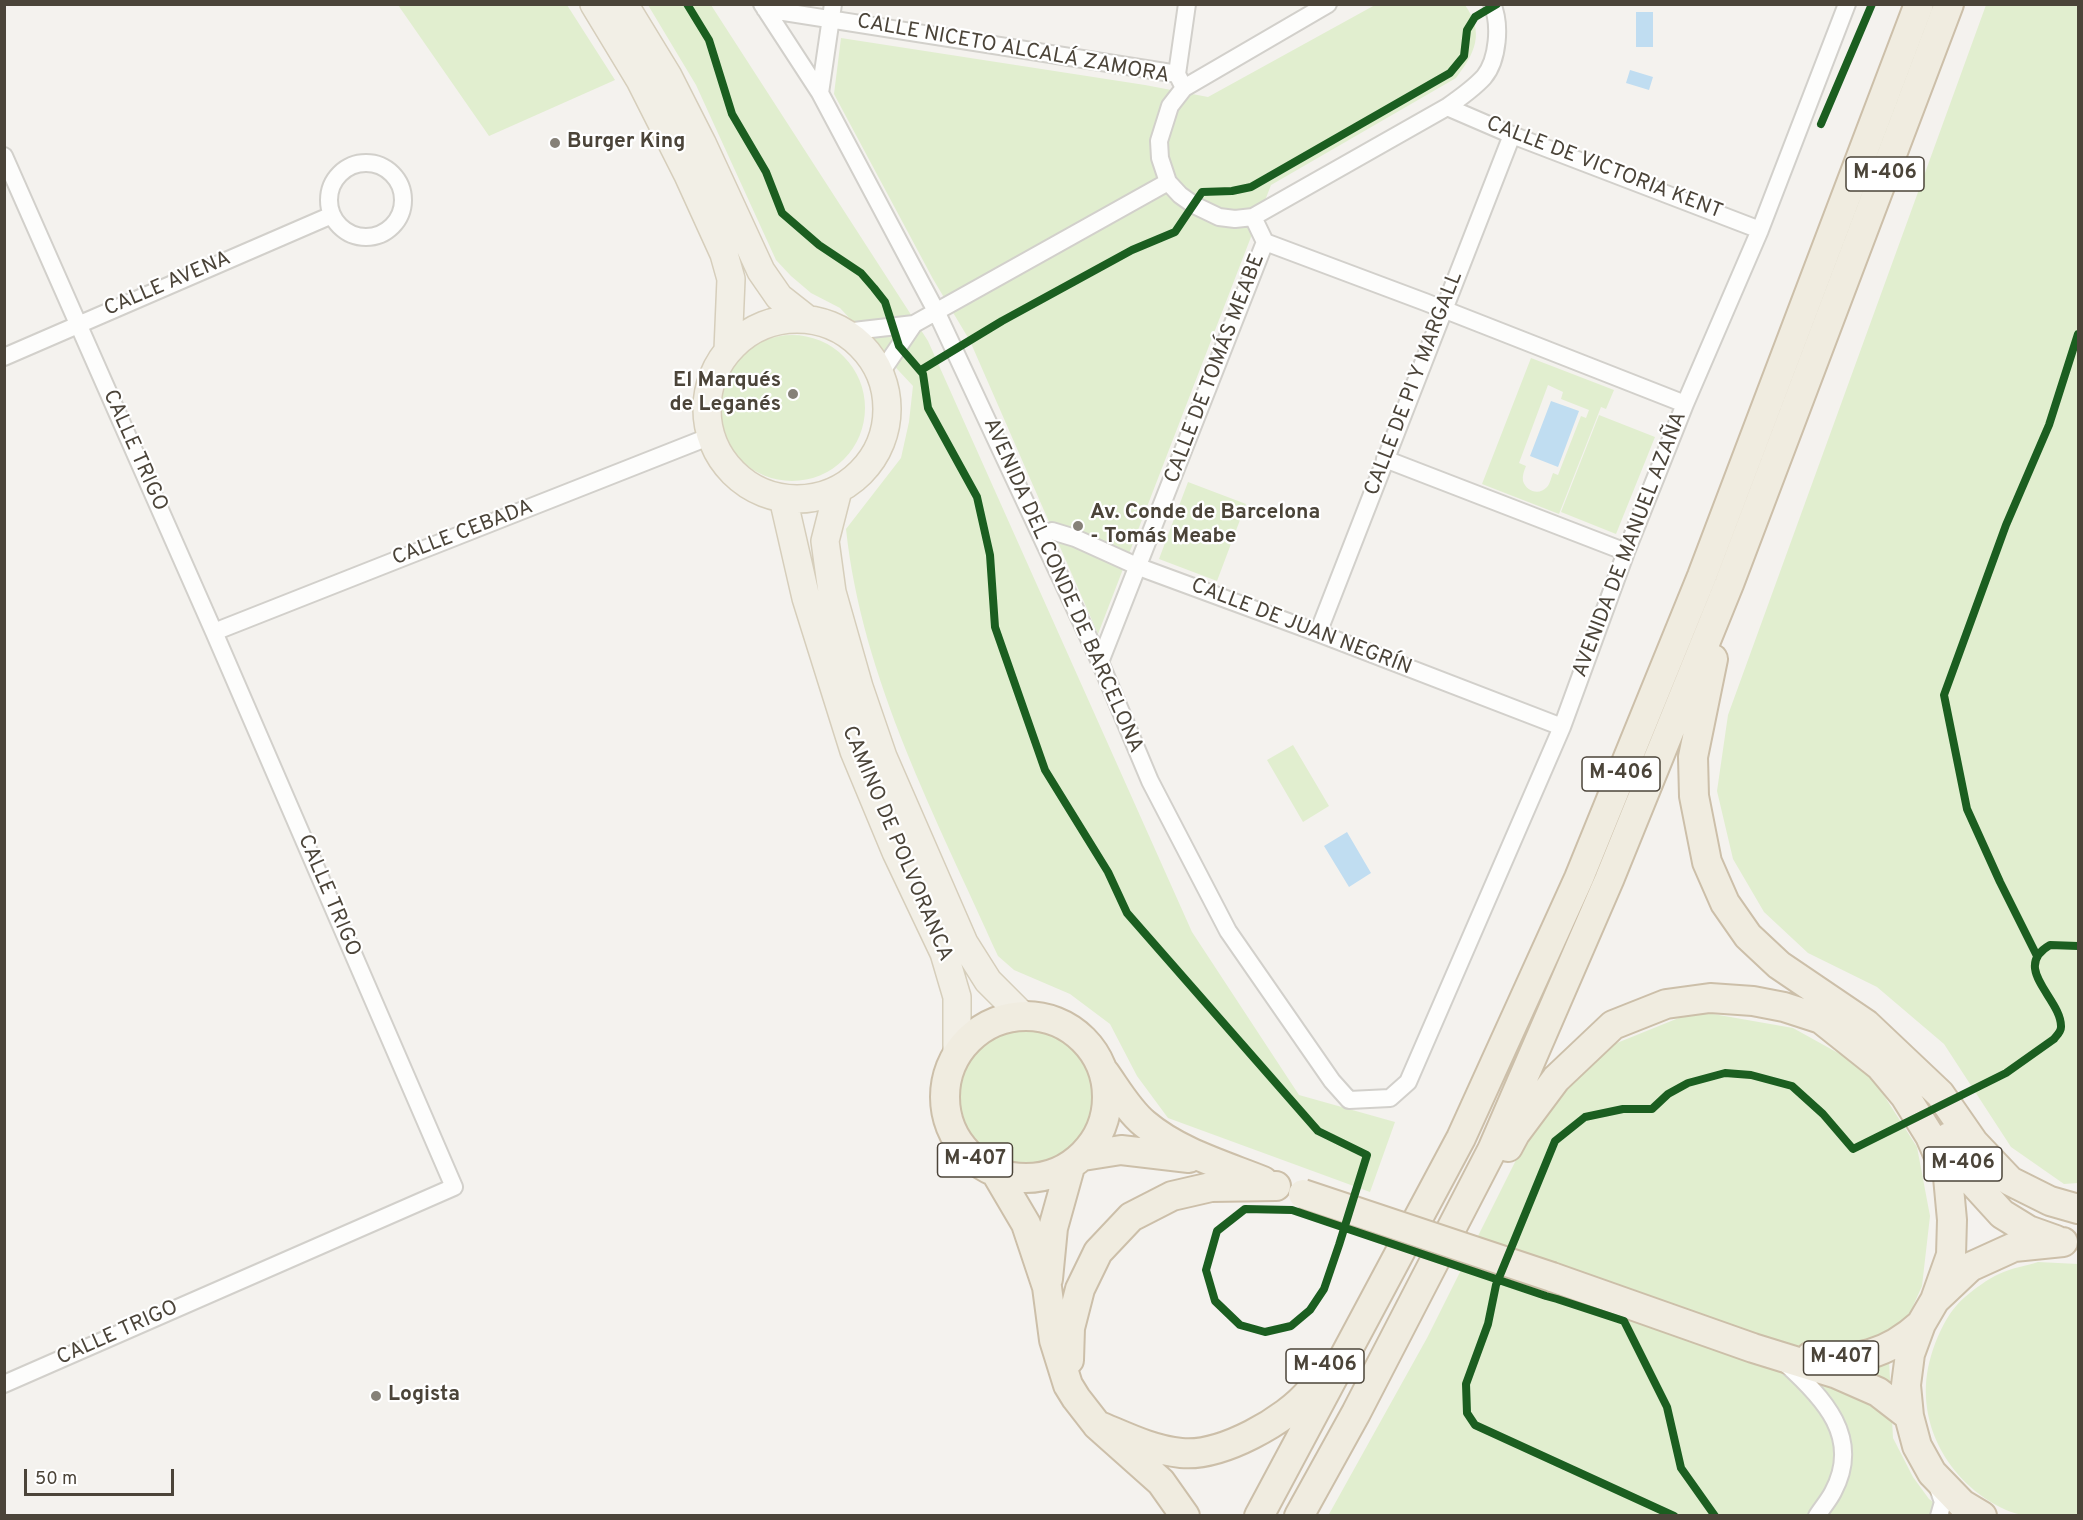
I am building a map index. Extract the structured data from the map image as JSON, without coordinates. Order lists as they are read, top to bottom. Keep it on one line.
{"streets":{"highway":["M-406","M-407"],"main road":["CAMINO DE POLVORANCA"],"street":["CALLE NICETO ALCALÁ ZAMORA","CALLE DE VICTORIA KENT","CALLE AVENA","CALLE DE TOMÁS MEABE","CALLE DE PI Y MARGALL","CALLE TRIGO","CALLE CEBADA","AVENIDA DE MANUEL AZAÑA","AVENIDA DEL CONDE DE BARCELONA","CALLE DE JUAN NEGRÍN"]},"crossings":[["CALLE NICETO ALCALÁ ZAMORA","AVENIDA DEL CONDE DE BARCELONA"],["CALLE DE VICTORIA KENT","CALLE DE PI Y MARGALL"],["CALLE DE VICTORIA KENT","AVENIDA DE MANUEL AZAÑA"],["M-406","CAMINO DE POLVORANCA"],["M-406","M-407"],["CALLE AVENA","CALLE TRIGO"],["CALLE DE TOMÁS MEABE","AVENIDA DEL CONDE DE BARCELONA"],["CALLE DE TOMÁS MEABE","CALLE DE JUAN NEGRÍN"],["CALLE DE PI Y MARGALL","CALLE DE JUAN NEGRÍN"],["CALLE TRIGO","CALLE CEBADA"],["CALLE CEBADA","CAMINO DE POLVORANCA"],["AVENIDA DE MANUEL AZAÑA","AVENIDA DEL CONDE DE BARCELONA"],["AVENIDA DE MANUEL AZAÑA","CALLE DE JUAN NEGRÍN"],["AVENIDA DEL CONDE DE BARCELONA","CALLE DE JUAN NEGRÍN"],["CAMINO DE POLVORANCA","M-407"]],"places":["Burger King","El Marqués de Leganés","Av. Conde de Barcelona - Tomás Meabe","Logista"],"scale_bar":"50 m"}
